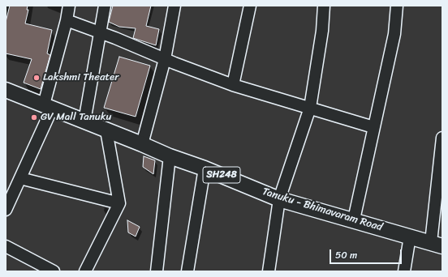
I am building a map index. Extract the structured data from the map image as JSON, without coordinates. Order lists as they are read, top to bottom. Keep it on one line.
{"streets":{"main road":["SH248","Tanuku - Bhimavaram Road"]},"places":["Lakshmi Theater","GV Mall Tanuku"],"scale_bar":"50 m"}
